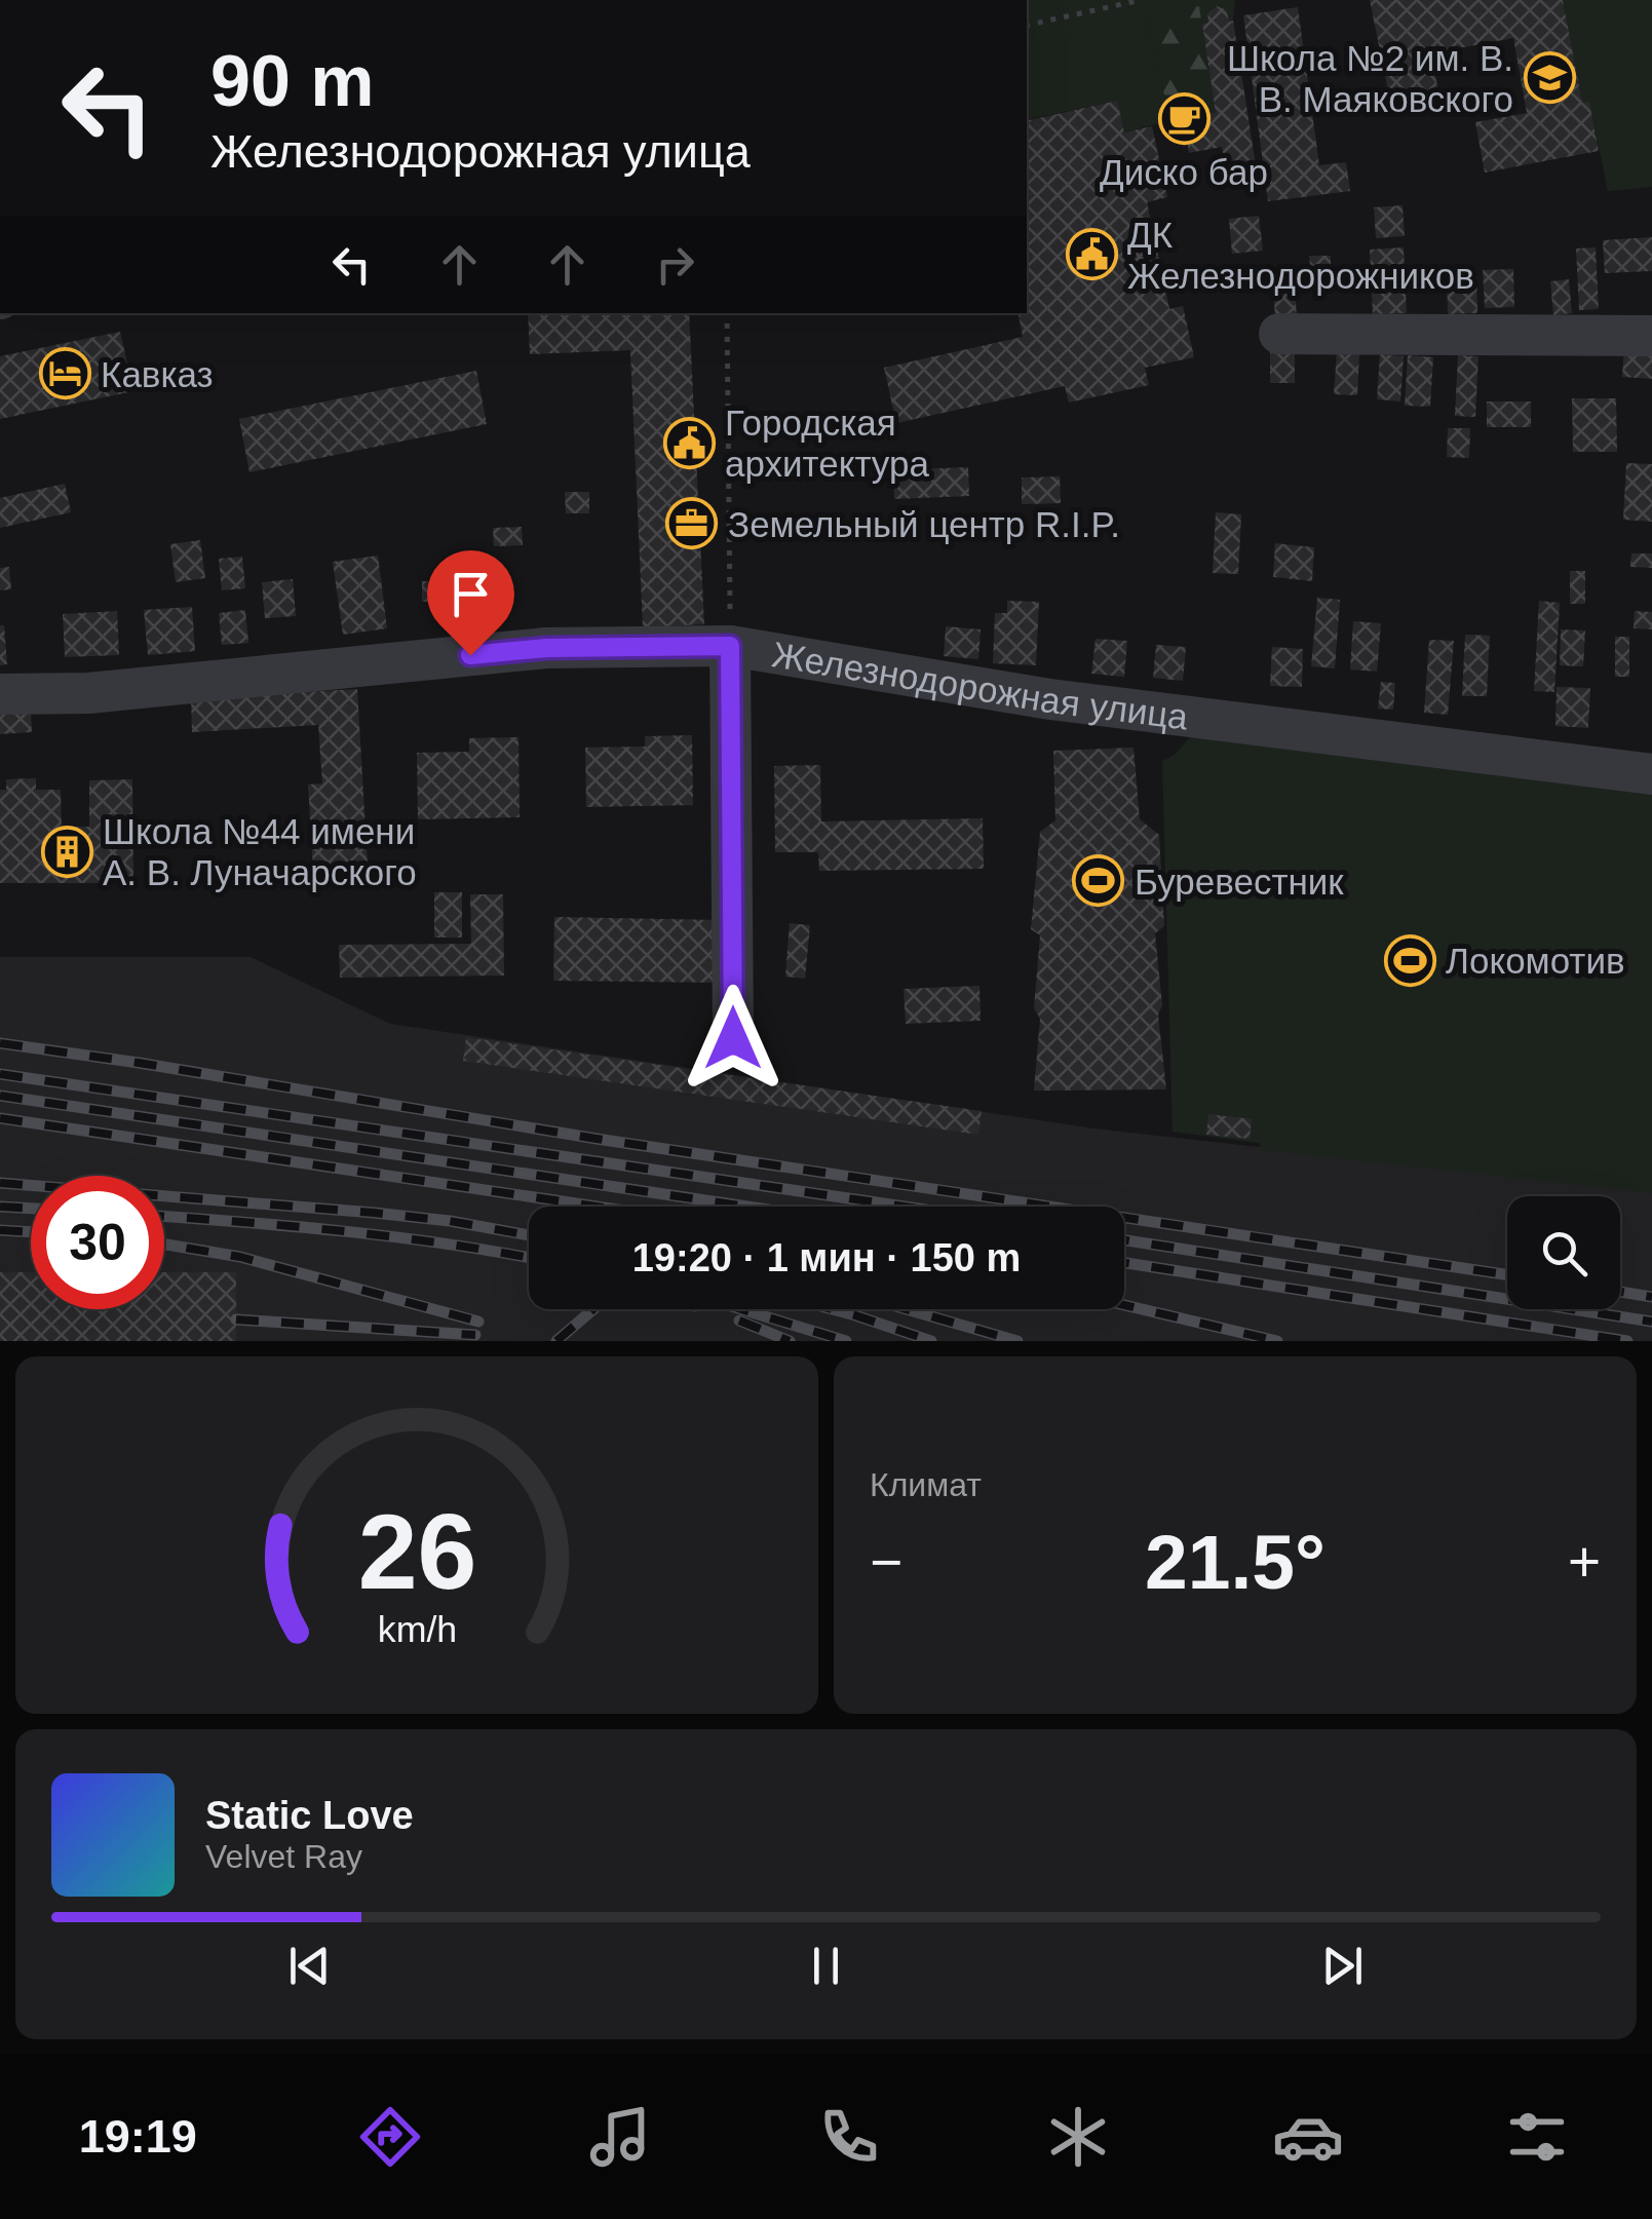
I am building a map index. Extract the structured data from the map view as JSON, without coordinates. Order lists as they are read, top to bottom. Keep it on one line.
{"streets":{"street":["Железнодорожная улица"]},"places":{"school or university":["Школа №2 им. В. В. Маяковского"],"cafe":["Диско бар"],"public building":["ДК Железнодорожников","Городская архитектура"],"hotel":["Кавказ"],"office":["Земельный центр R.I.P."],"building":["Школа №44 имени А. В. Луначарского"],"sports":["Буревестник","Локомотив"]},"page":{"turn":["90 m","Железнодорожная улица"],"limit":"30","trip":"19:20 · 1 мин · 150 m","tile":"Климат","heat":["−","21.5°","+"],"song":["Static Love","Velvet Ray"],"tabs":"19:19","gauge":["26","km/h"]}}
